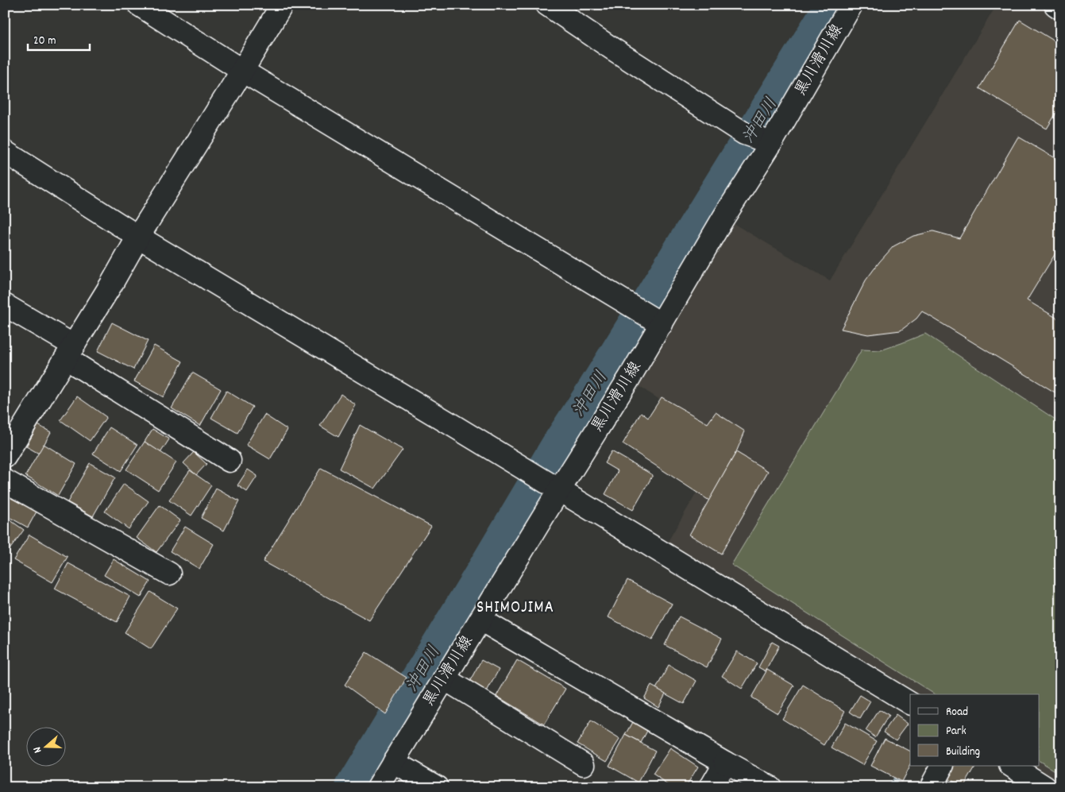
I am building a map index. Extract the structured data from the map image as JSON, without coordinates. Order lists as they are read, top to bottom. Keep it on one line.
{"streets":{"street":["黒川滑川線"]},"districts":["SHIMOJIMA"],"water":["沖田川"],"legend":["Road","Park","Building"],"scale_bar":"20 m","north":"left"}
